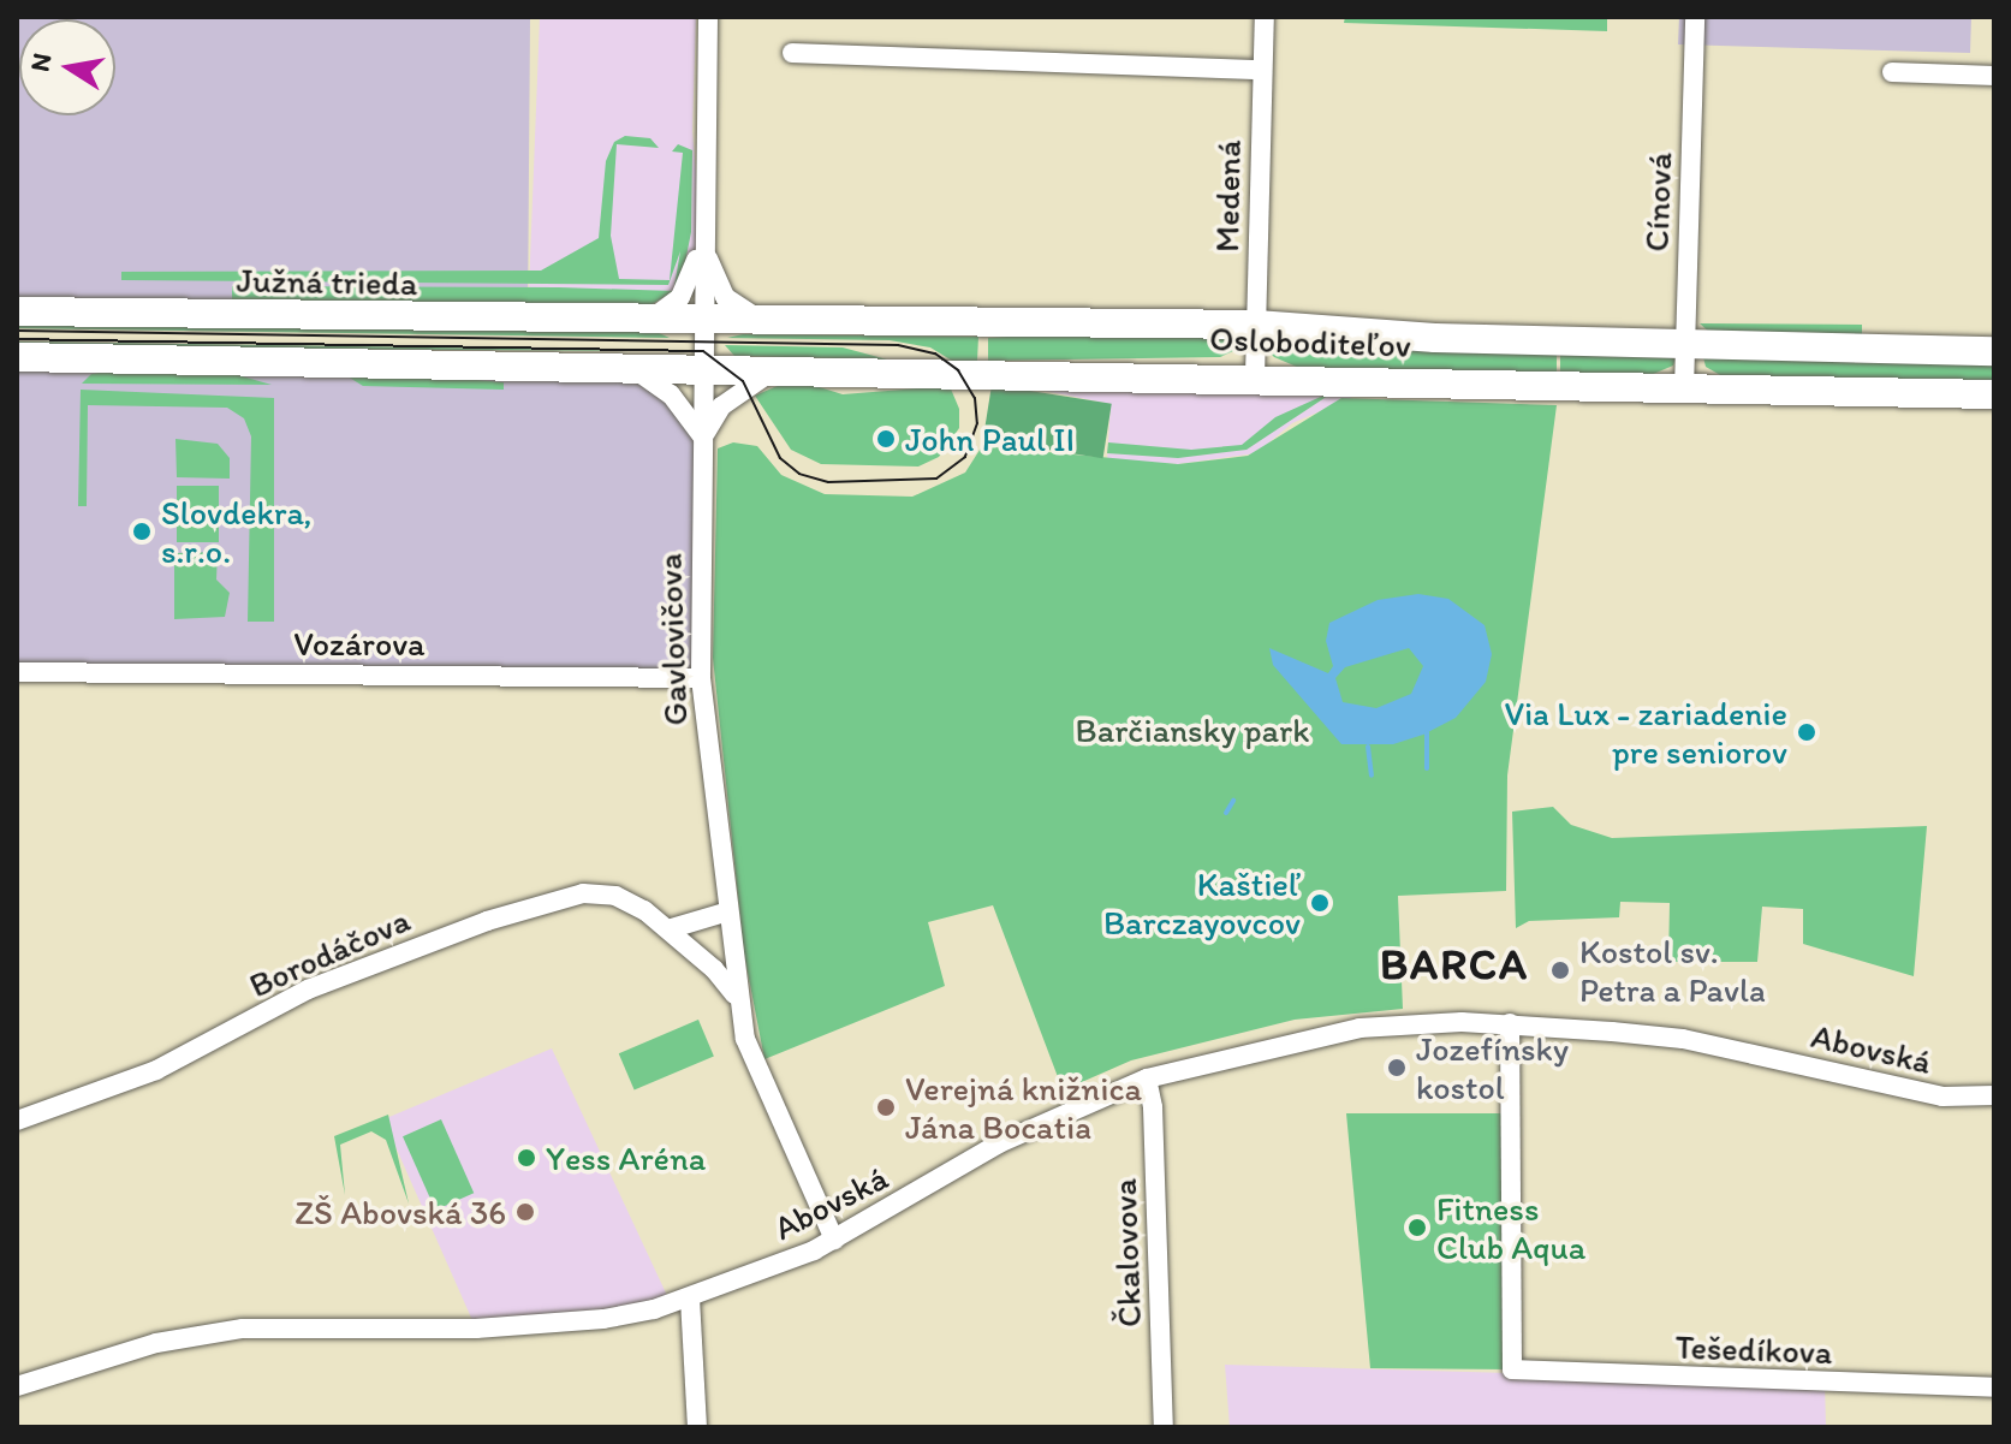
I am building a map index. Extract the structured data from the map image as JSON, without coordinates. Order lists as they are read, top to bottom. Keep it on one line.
{"streets":{"main road":["Južná trieda","Osloboditeľov"],"street":["Medená","Cínová","Gavlovičova","Vozárova","Borodáčova","Abovská","Čkalovova","Tešedíkova"]},"crossings":[["Medená","Osloboditeľov"],["Cínová","Osloboditeľov"],["Južná trieda","Osloboditeľov"],["Osloboditeľov","Gavlovičova"],["Gavlovičova","Vozárova"],["Gavlovičova","Borodáčova"],["Gavlovičova","Abovská"],["Abovská","Čkalovova"],["Abovská","Tešedíkova"]],"districts":["BARCA"],"parks":["Barčiansky park"],"places":["John Paul II","Slovdekra, s.r.o.","Via Lux - zariadenie pre seniorov","Kaštieľ Barczayovcov","Kostol sv. Petra a Pavla","Jozefínsky kostol","Verejná knižnica Jána Bocatia","Yess Aréna","ZŠ Abovská 36","Fitness Club Aqua"],"north":"left"}
